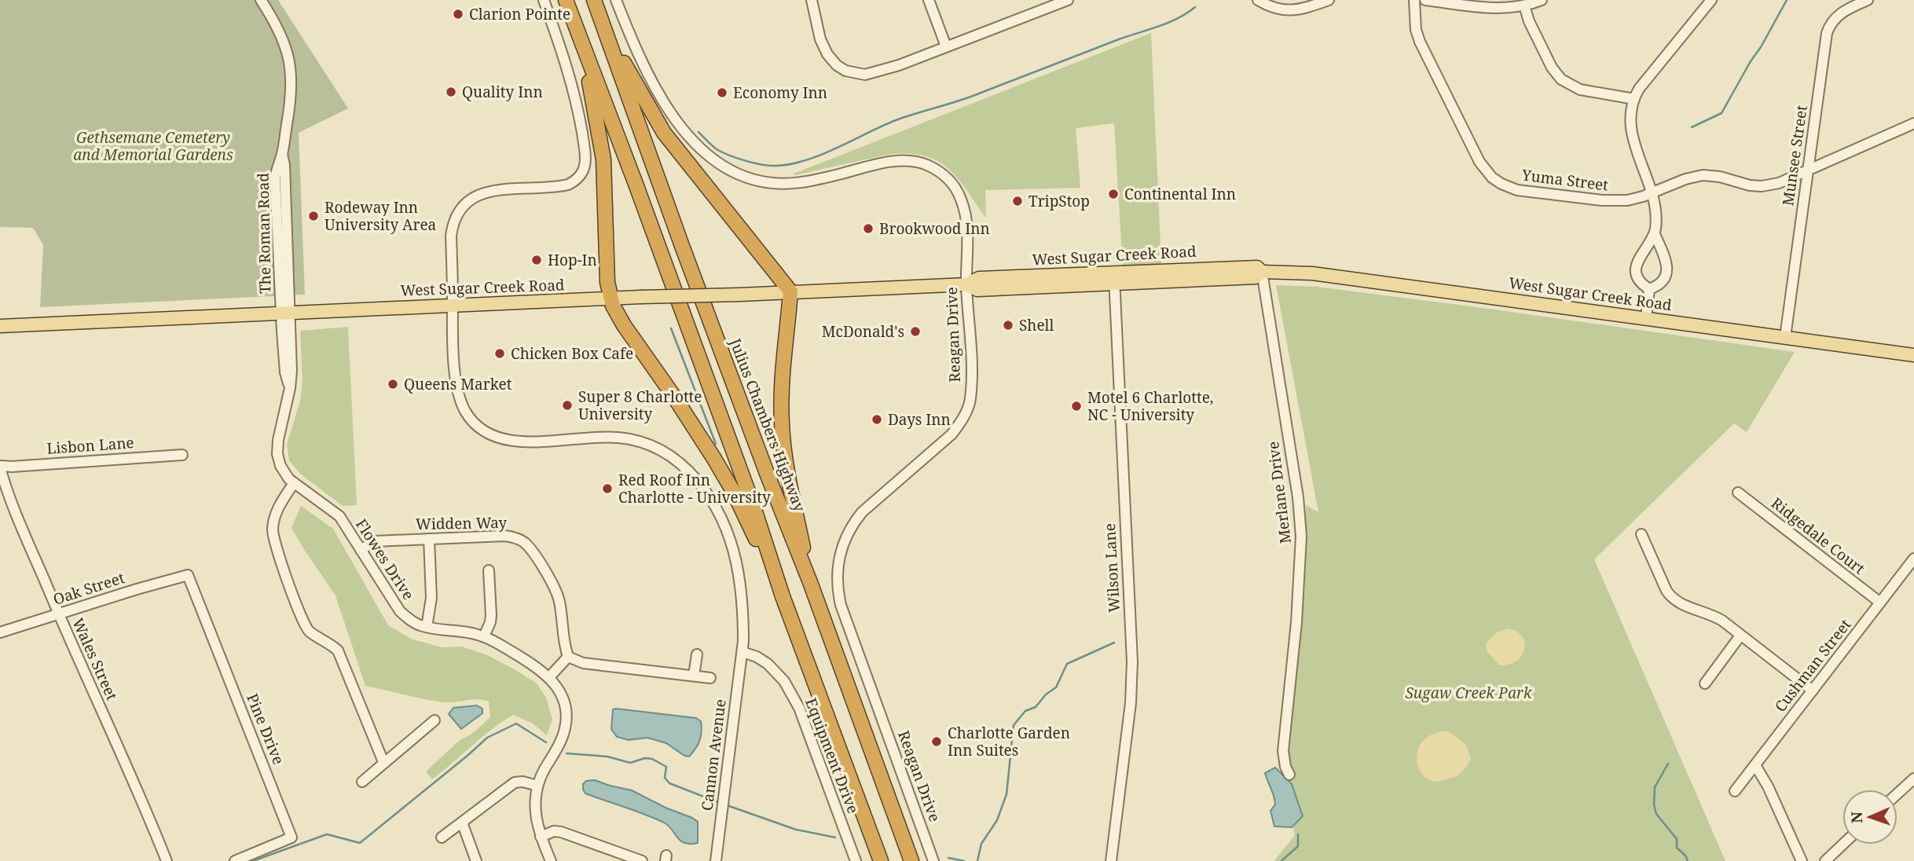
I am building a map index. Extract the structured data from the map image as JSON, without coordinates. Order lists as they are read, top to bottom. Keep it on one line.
{"streets":{"highway":["Julius Chambers Highway"],"main road":["West Sugar Creek Road"],"street":["Munsee Street","Yuma Street","The Roman Road","Reagan Drive","Lisbon Lane","Merlane Drive","Widden Way","Ridgedale Court","Flowes Drive","Wilson Lane","Oak Street","Wales Street","Cushman Street","Pine Drive","Cannon Avenue","Equipment Drive"]},"crossings":[["Munsee Street","Yuma Street"],["Munsee Street","West Sugar Creek Road"],["The Roman Road","West Sugar Creek Road"],["The Roman Road","Flowes Drive"],["West Sugar Creek Road","Reagan Drive"],["West Sugar Creek Road","Merlane Drive"],["West Sugar Creek Road","Flowes Drive"],["West Sugar Creek Road","Wilson Lane"],["Lisbon Lane","Wales Street"],["Widden Way","Flowes Drive"],["Ridgedale Court","Cushman Street"],["Oak Street","Wales Street"],["Oak Street","Pine Drive"],["Cannon Avenue","Equipment Drive"]],"parks":["Gethsemane Cemetery and Memorial Gardens","Sugaw Creek Park"],"places":["Clarion Pointe","Quality Inn","Economy Inn","Continental Inn","TripStop","Rodeway Inn University Area","Brookwood Inn","Hop-In","Shell","McDonald's","Chicken Box Cafe","Queens Market","Super 8 Charlotte University","Motel 6 Charlotte, NC - University","Days Inn","Red Roof Inn Charlotte - University","Charlotte Garden Inn Suites"],"north":"left"}
